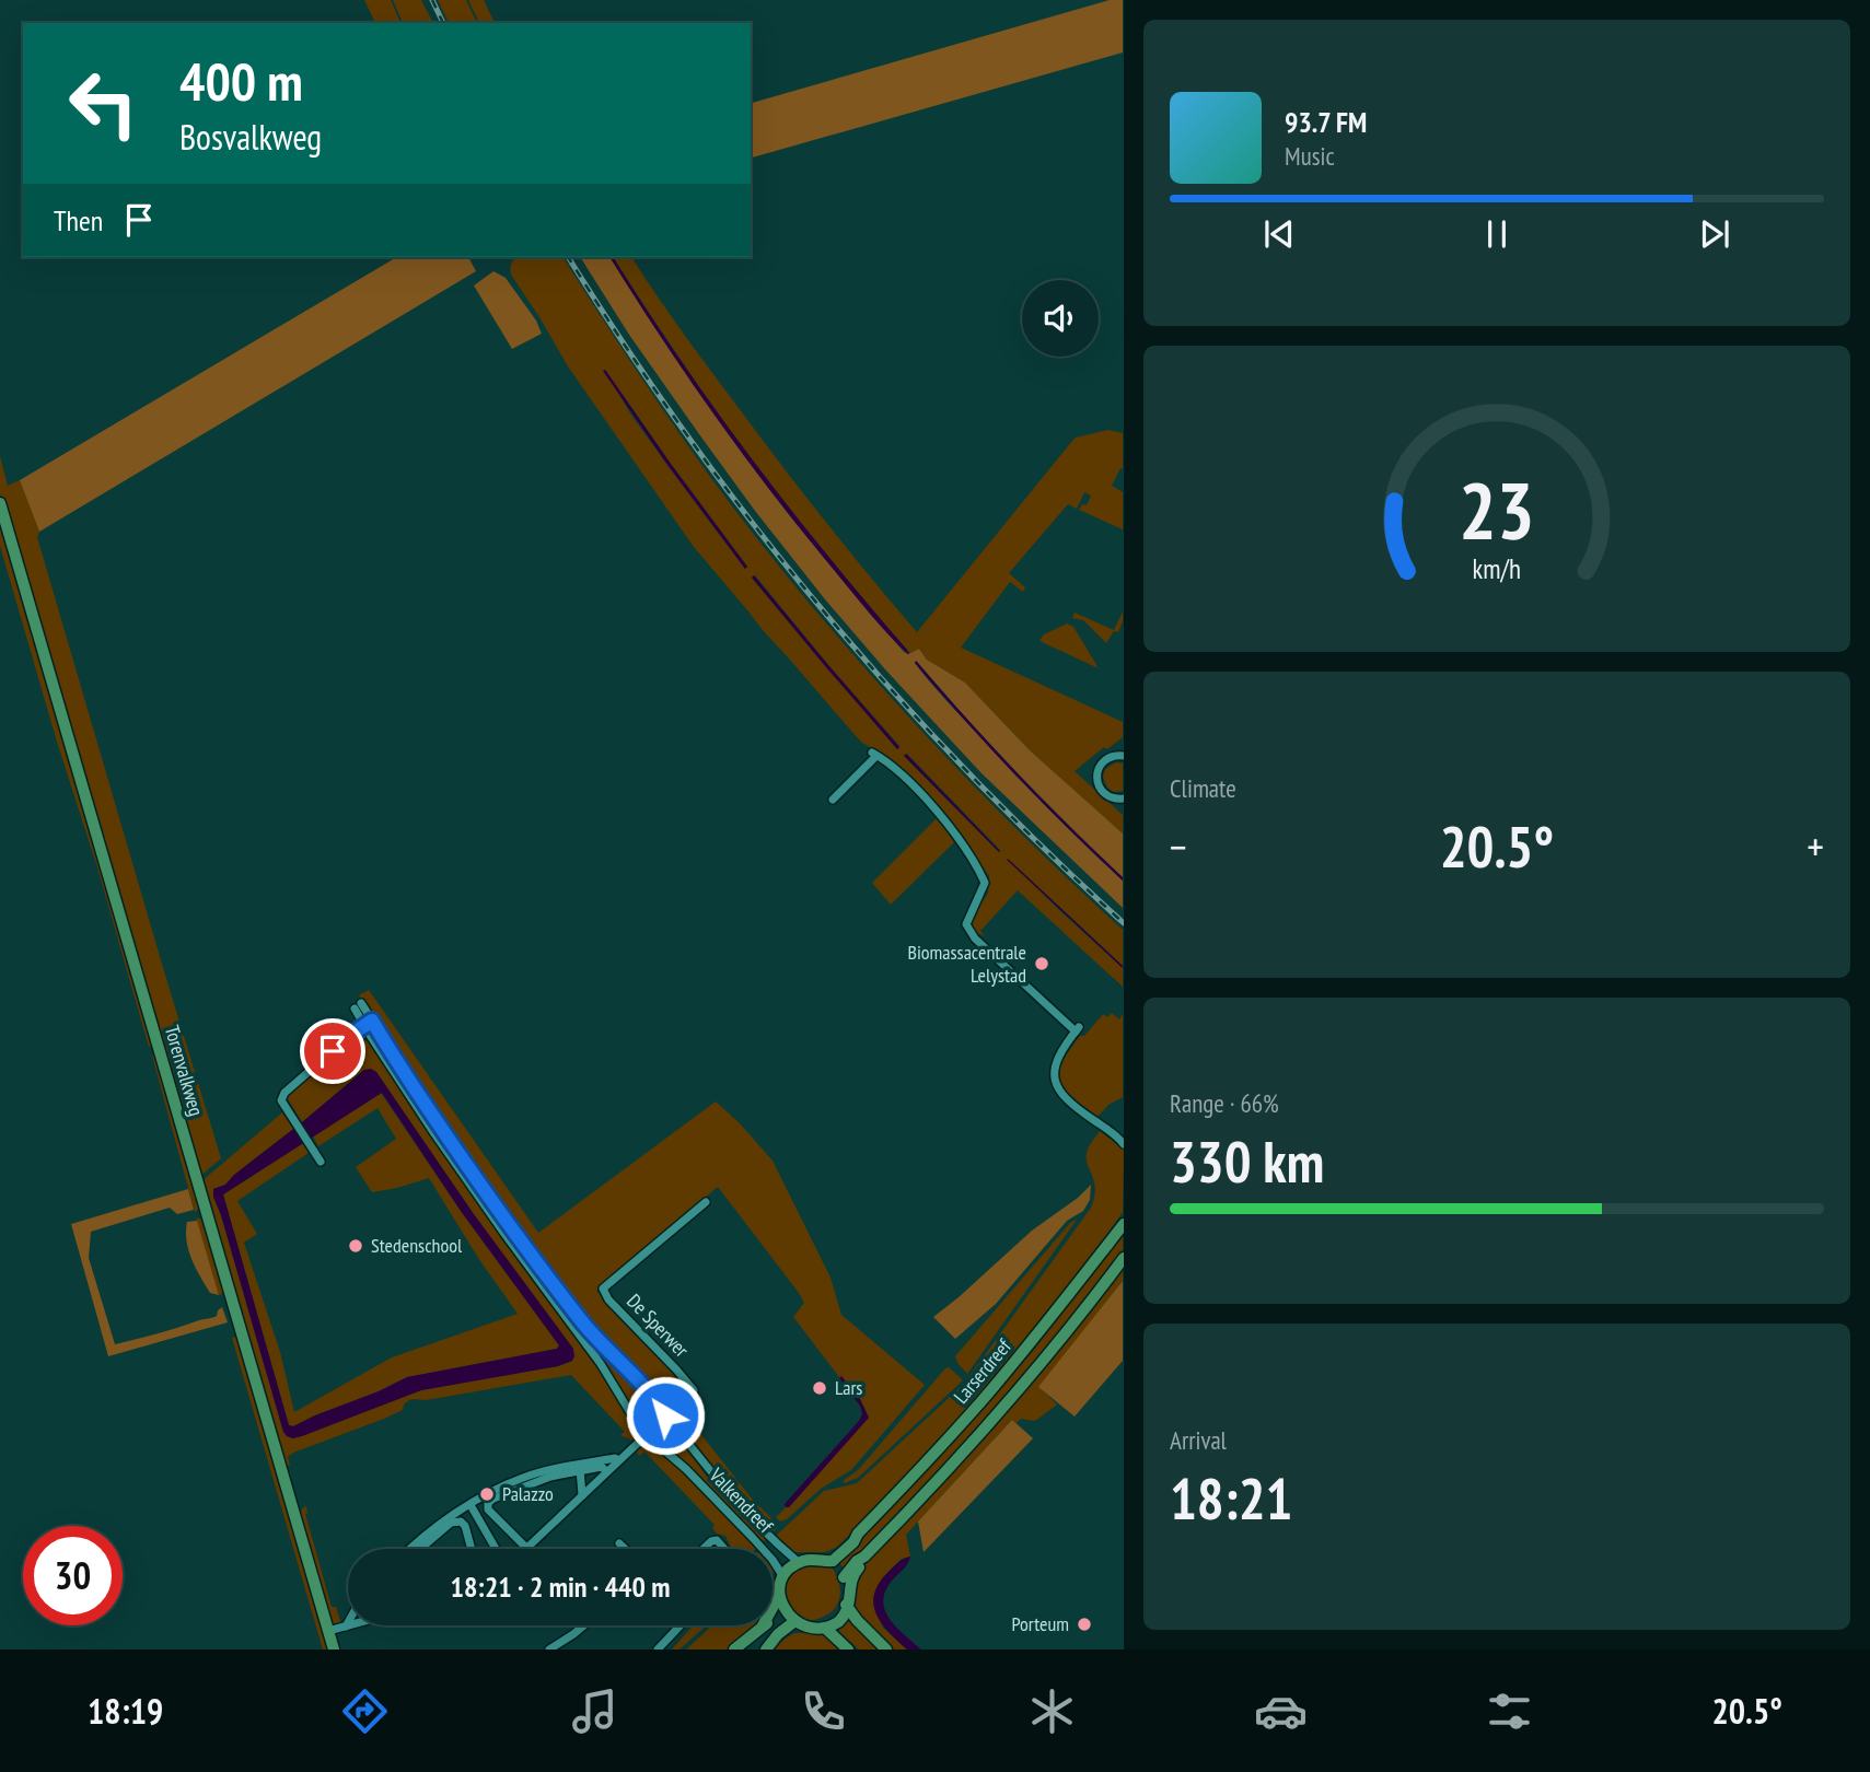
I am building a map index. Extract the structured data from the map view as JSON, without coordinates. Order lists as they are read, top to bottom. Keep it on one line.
{"streets":{"main road":["Torenvalkweg","Larserdreef"],"street":["De Sperwer","Valkendreef"]},"crossings":[["De Sperwer","Valkendreef"],["Larserdreef","Valkendreef"]],"places":["Biomassacentrale Lelystad","Stedenschool","Lars","Palazzo","Porteum"],"page":{"turn":["400 m","Bosvalkweg"],"song":["93.7 FM","Music"],"then":"Then","tile":["Climate",["Range · 66%","330 km"],["Arrival","18:21"]],"heat":["−","20.5°","+"],"limit":"30","trip":"18:21 · 2 min · 440 m","tabs":["18:19","20.5°"],"gauge":["23","km/h"]}}
